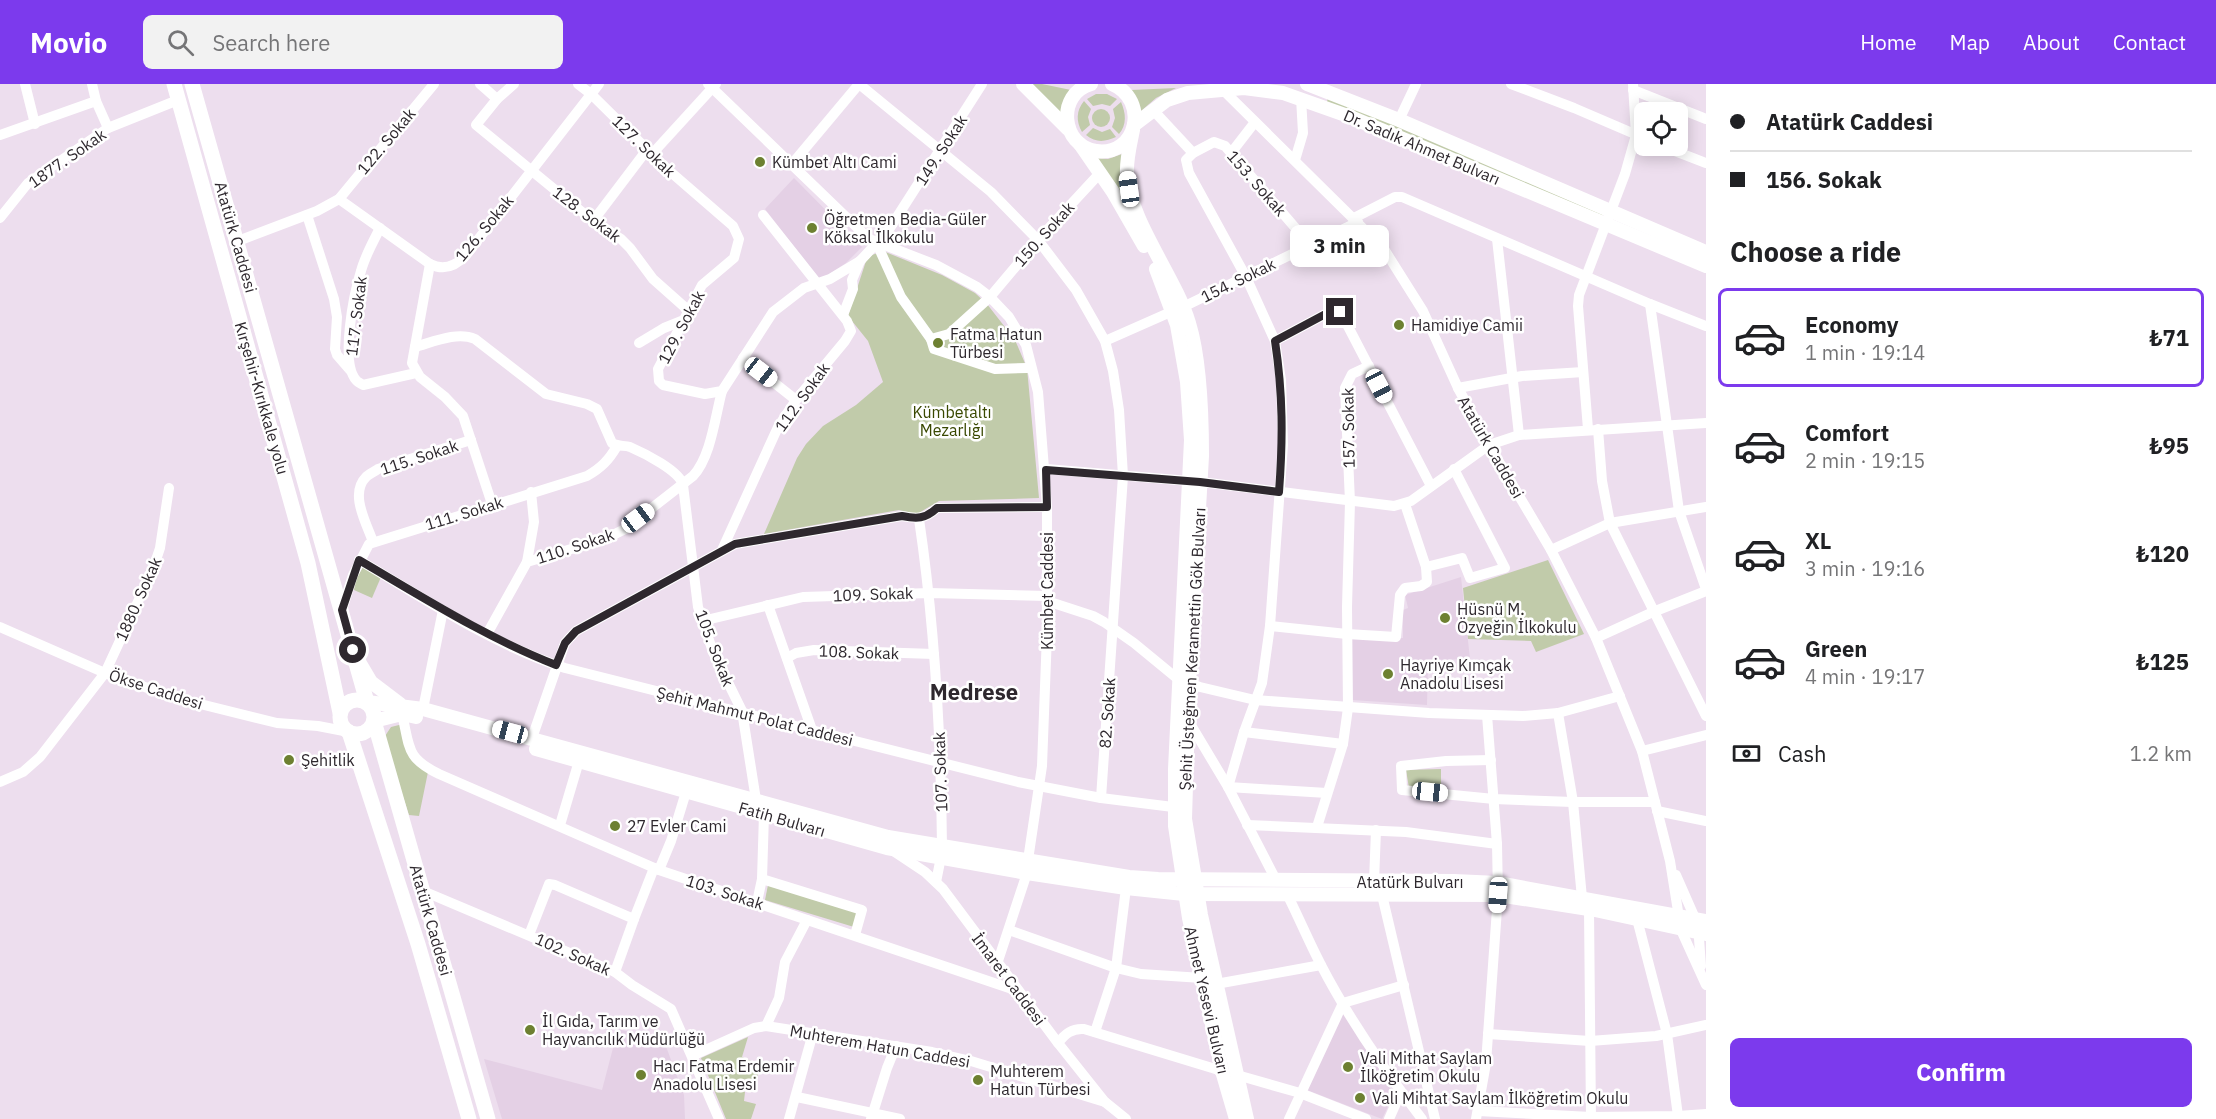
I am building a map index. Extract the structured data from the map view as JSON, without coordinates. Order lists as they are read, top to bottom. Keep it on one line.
{"streets":{"highway":["Atatürk Caddesi","Kırşehir-Kırıkkale yolu"],"main road":["Dr. Sadık Ahmet Bulvarı","Şehit Üsteğmen Keramettin Gök Bulvarı","Fatih Bulvarı","Atatürk Bulvarı","Ahmet Yesevi Bulvarı"],"street":["122. Sokak","127. Sokak","149. Sokak","1877. Sokak","153. Sokak","128. Sokak","126. Sokak","150. Sokak","154. Sokak","117. Sokak","129. Sokak","112. Sokak","157. Sokak","115. Sokak","111. Sokak","110. Sokak","Kümbet Caddesi","109. Sokak","1880. Sokak","105. Sokak","108. Sokak","Ökse Caddesi","82. Sokak","Şehit Mahmut Polat Caddesi","107. Sokak","103. Sokak","102. Sokak","İmaret Caddesi","Muhterem Hatun Caddesi"]},"crossings":[["122. Sokak","126. Sokak"],["127. Sokak","126. Sokak"],["127. Sokak","129. Sokak"],["Dr. Sadık Ahmet Bulvarı","Atatürk Caddesi"],["Dr. Sadık Ahmet Bulvarı","Şehit Üsteğmen Keramettin Gök Bulvarı"],["149. Sokak","112. Sokak"],["149. Sokak","Kümbet Caddesi"],["149. Sokak","82. Sokak"],["1877. Sokak","Kırşehir-Kırıkkale yolu"],["153. Sokak","154. Sokak"],["128. Sokak","126. Sokak"],["128. Sokak","129. Sokak"],["126. Sokak","117. Sokak"],["150. Sokak","Kümbet Caddesi"],["150. Sokak","Şehit Üsteğmen Keramettin Gök Bulvarı"],["150. Sokak","82. Sokak"],["Atatürk Caddesi","154. Sokak"],["Atatürk Caddesi","Kırşehir-Kırıkkale yolu"],["Atatürk Caddesi","Ökse Caddesi"],["Atatürk Caddesi","Fatih Bulvarı"],["Atatürk Caddesi","102. Sokak"],["154. Sokak","Şehit Üsteğmen Keramettin Gök Bulvarı"],["154. Sokak","82. Sokak"],["129. Sokak","110. Sokak"],["112. Sokak","110. Sokak"],["112. Sokak","Kümbet Caddesi"],["Kırşehir-Kırıkkale yolu","Ökse Caddesi"],["Kırşehir-Kırıkkale yolu","Fatih Bulvarı"],["115. Sokak","111. Sokak"],["111. Sokak","110. Sokak"],["110. Sokak","105. Sokak"],["110. Sokak","Şehit Mahmut Polat Caddesi"],["Kümbet Caddesi","109. Sokak"],["Kümbet Caddesi","Şehit Mahmut Polat Caddesi"],["Kümbet Caddesi","Fatih Bulvarı"],["Kümbet Caddesi","İmaret Caddesi"],["109. Sokak","105. Sokak"],["109. Sokak","Şehit Üsteğmen Keramettin Gök Bulvarı"],["109. Sokak","82. Sokak"],["109. Sokak","107. Sokak"],["1880. Sokak","Ökse Caddesi"],["105. Sokak","Şehit Mahmut Polat Caddesi"],["105. Sokak","Fatih Bulvarı"],["Şehit Üsteğmen Keramettin Gök Bulvarı","Şehit Mahmut Polat Caddesi"],["Şehit Üsteğmen Keramettin Gök Bulvarı","Fatih Bulvarı"],["Şehit Üsteğmen Keramettin Gök Bulvarı","Atatürk Bulvarı"],["Şehit Üsteğmen Keramettin Gök Bulvarı","Ahmet Yesevi Bulvarı"],["108. Sokak","107. Sokak"],["Ökse Caddesi","Fatih Bulvarı"],["82. Sokak","Şehit Mahmut Polat Caddesi"],["Şehit Mahmut Polat Caddesi","107. Sokak"],["107. Sokak","Fatih Bulvarı"],["107. Sokak","İmaret Caddesi"],["Fatih Bulvarı","Atatürk Bulvarı"],["Fatih Bulvarı","103. Sokak"],["Fatih Bulvarı","İmaret Caddesi"],["Fatih Bulvarı","Ahmet Yesevi Bulvarı"],["Atatürk Bulvarı","Ahmet Yesevi Bulvarı"],["103. Sokak","İmaret Caddesi"],["102. Sokak","Muhterem Hatun Caddesi"],["İmaret Caddesi","Muhterem Hatun Caddesi"]],"districts":["Medrese"],"parks":["Kümbetaltı Mezarlığı"],"places":["Kümbet Altı Cami","Öğretmen Bedia-Güler Köksal İlkokulu","Hamidiye Camii","Fatma Hatun Türbesi","Hüsnü M. Özyeğin İlkokulu","Hayriye Kımçak Anadolu Lisesi","Şehitlik","27 Evler Cami","İl Gıda, Tarım ve Hayvancılık Müdürlüğü","Vali Mithat Saylam İlköğretim Okulu","Hacı Fatma Erdemir Anadolu Lisesi","Muhterem Hatun Türbesi","Vali Mihtat Saylam İlköğretim Okulu"],"page":{"header":"Movio","search":"Search here","nav":["Home","Map","About","Contact"],"banner":["Atatürk Caddesi","156. Sokak"],"heading":"Choose a ride","bubble":"3 min","list":[{"name":"Economy","note":"1 min · 19:14","value":"₺71"},{"name":"Comfort","note":"2 min · 19:15","value":"₺95"},{"name":"XL","note":"3 min · 19:16","value":"₺120"},{"name":"Green","note":"4 min · 19:17","value":"₺125"}],"pay":["Cash","1.2 km"],"buttons":"Confirm"}}
